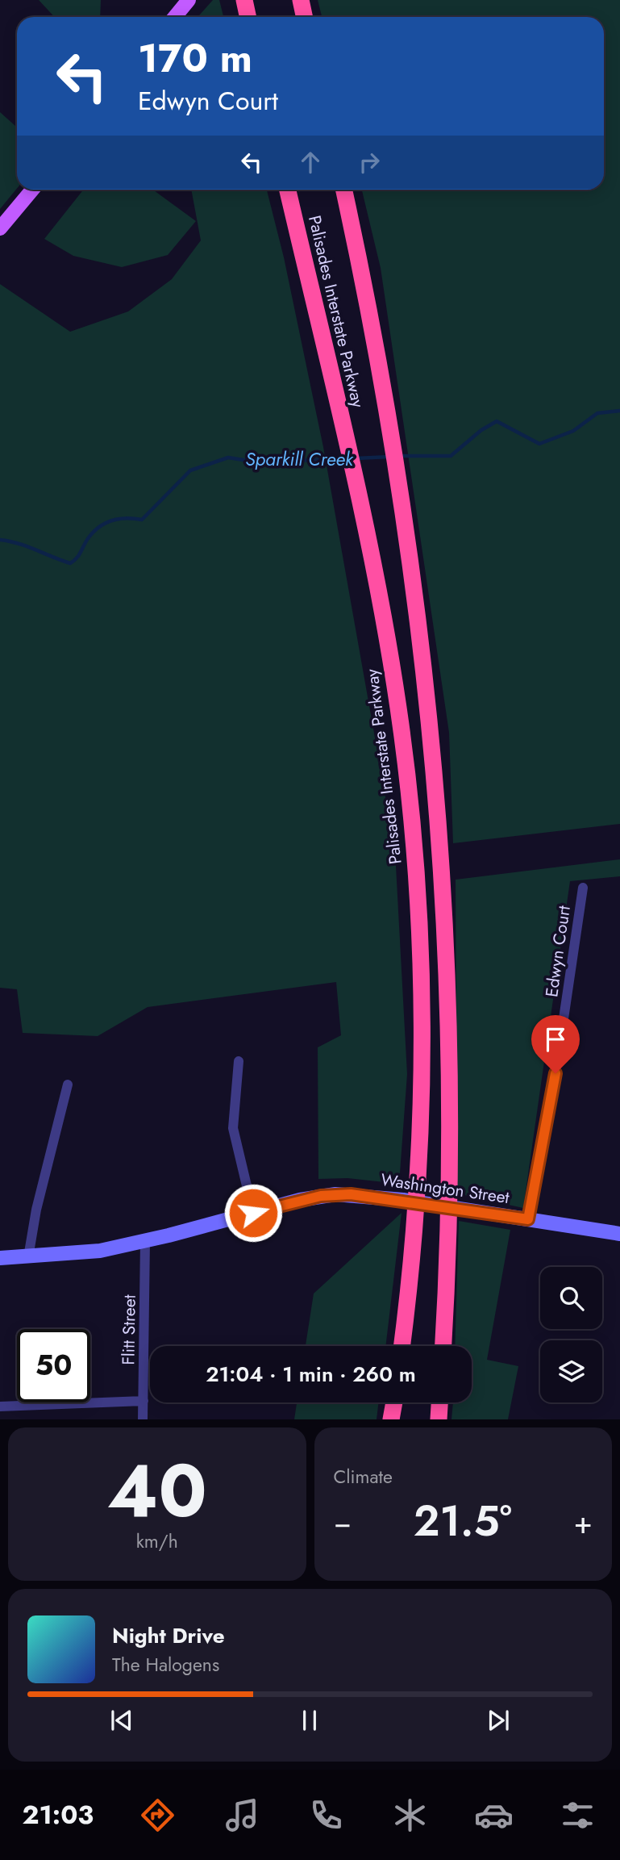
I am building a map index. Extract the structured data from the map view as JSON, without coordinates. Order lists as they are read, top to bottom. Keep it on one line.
{"streets":{"highway":["Palisades Interstate Parkway"],"main road":["Washington Street"],"street":["Edwyn Court","Flitt Street"]},"crossings":[["Edwyn Court","Washington Street"],["Washington Street","Flitt Street"]],"water":["Sparkill Creek"],"page":{"turn":["170 m","Edwyn Court"],"limit":"50","trip":"21:04 · 1 min · 260 m","tile":[["40","km/h"],"Climate"],"heat":["−","21.5°","+"],"song":["Night Drive","The Halogens"],"tabs":"21:03"}}
